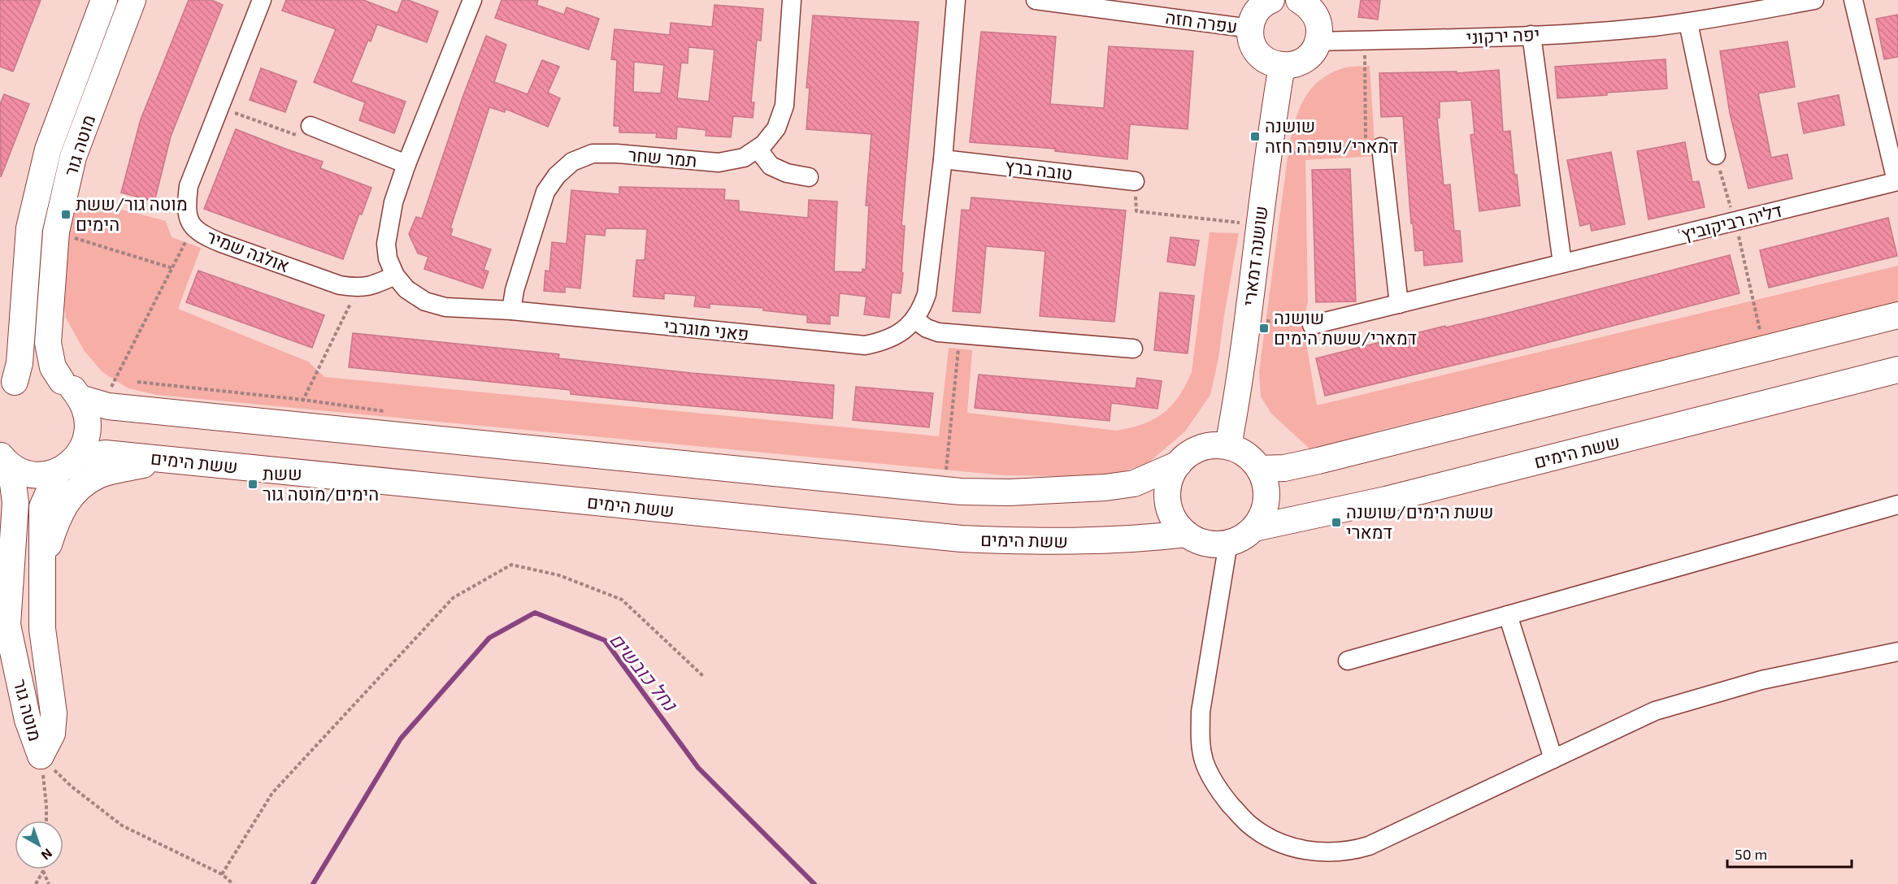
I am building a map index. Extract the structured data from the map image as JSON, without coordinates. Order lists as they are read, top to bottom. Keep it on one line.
{"streets":{"main road":["מוטה גור","שושנה דמארי","ששת הימים"],"street":["עפרה חזה","יפה ירקוני","תמר שחר","טובה ברץ","'דליה רביקוביץ","אולגה שמיר","פאני מוגרבי"]},"crossings":[["מוטה גור","ששת הימים"],["תמר שחר","פאני מוגרבי"],["אולגה שמיר","פאני מוגרבי"],["שושנה דמארי","ששת הימים"]],"water":["נחל כובשים"],"places":{"transit":["שושנה דמארי/עופרה חזה","מוטה גור/ששת הימים","שושנה דמארי/ששת הימים","ששת הימים/מוטה גור","ששת הימים/שושנה דמארי"]},"scale_bar":"50 m","north":"bottom right"}
